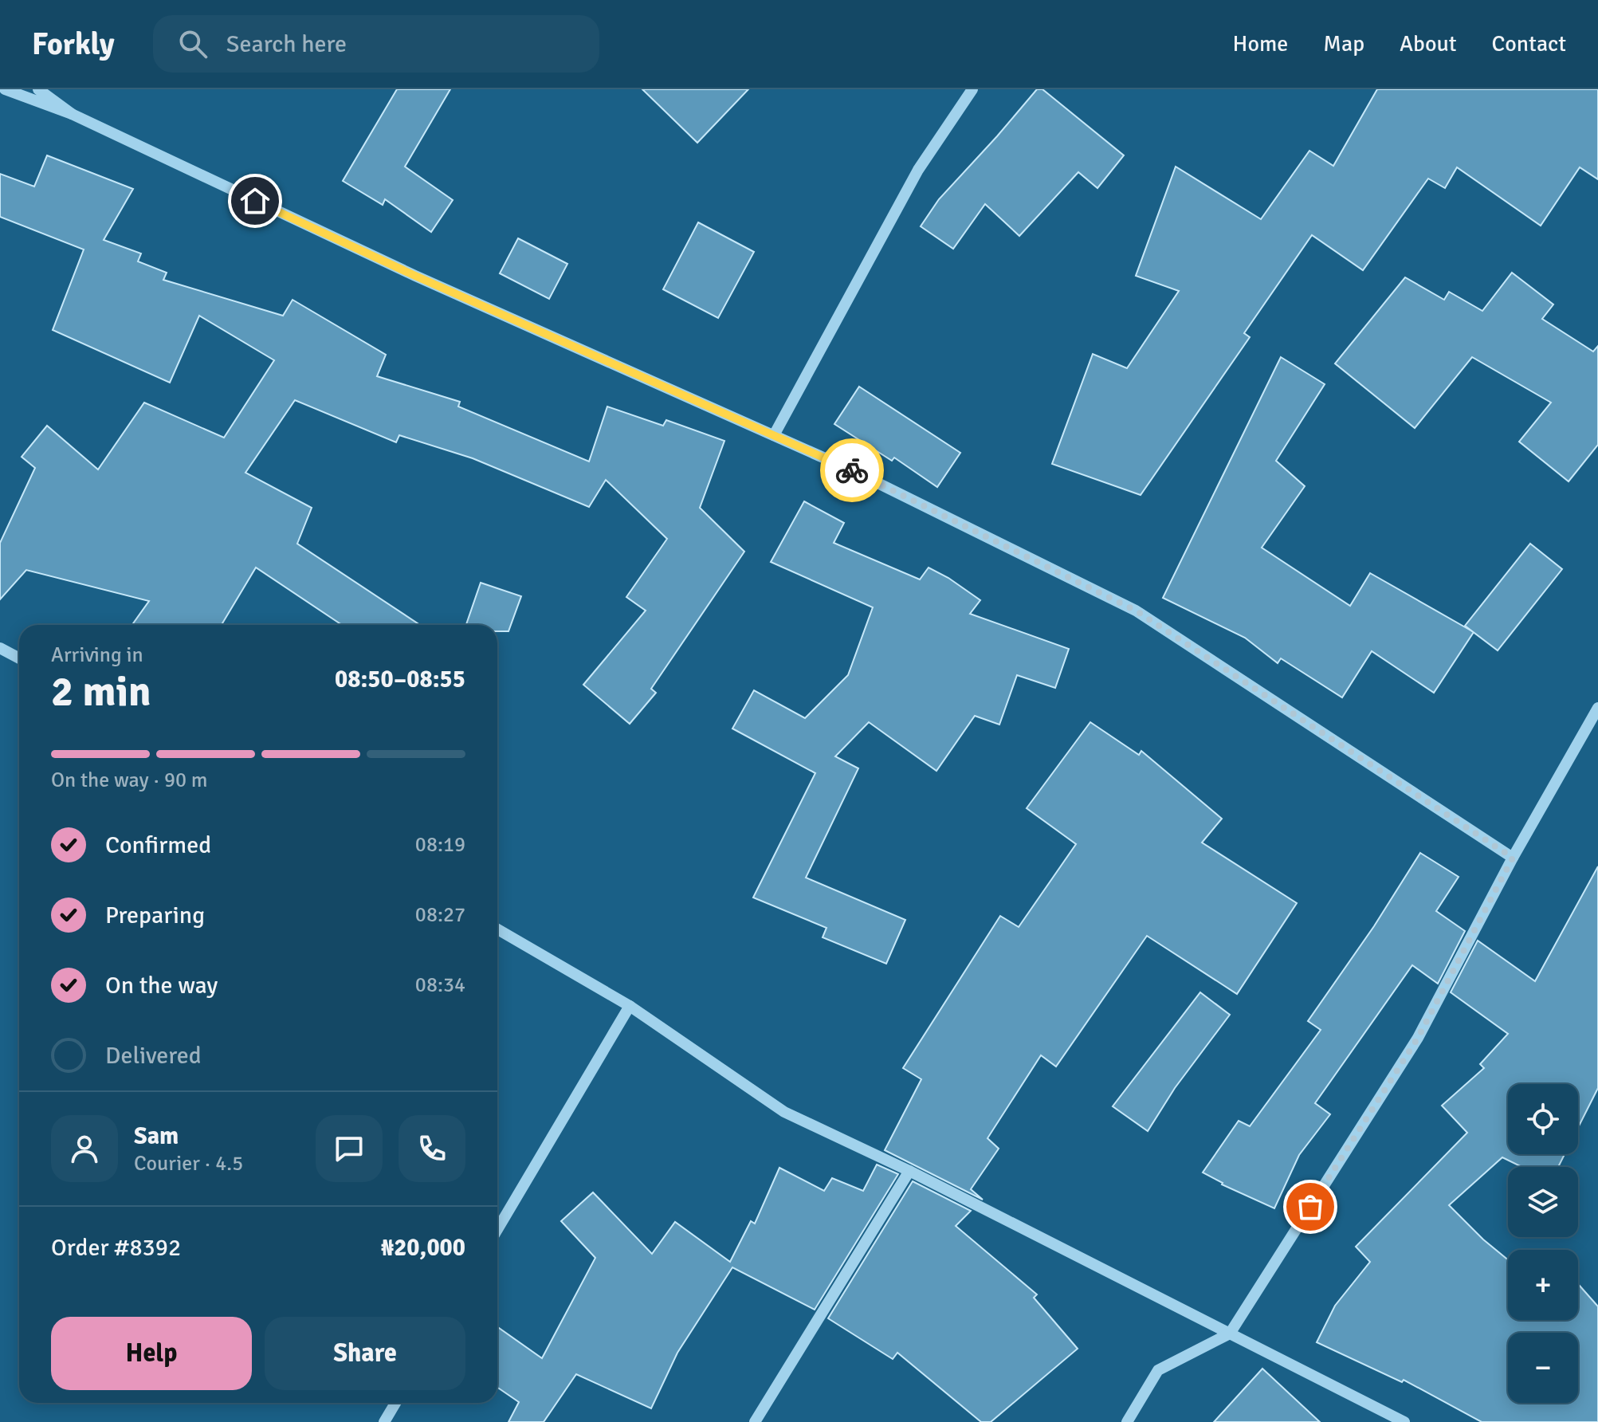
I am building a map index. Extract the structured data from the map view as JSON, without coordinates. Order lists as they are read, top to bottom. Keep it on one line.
{"page":{"header":"Forkly","search":"Search here","nav":["Home","Map","About","Contact"],"heading":["2 min","Arriving in","08:50–08:55"],"panel":["Sam","Courier · 4.5","Order #8392","₦20,000"],"bar":"On the way · 90 m","list":[["Confirmed","08:19"],["Preparing","08:27"],["On the way","08:34"],"Delivered"],"map_buttons":["+","−"],"buttons":["Help","Share"]}}
